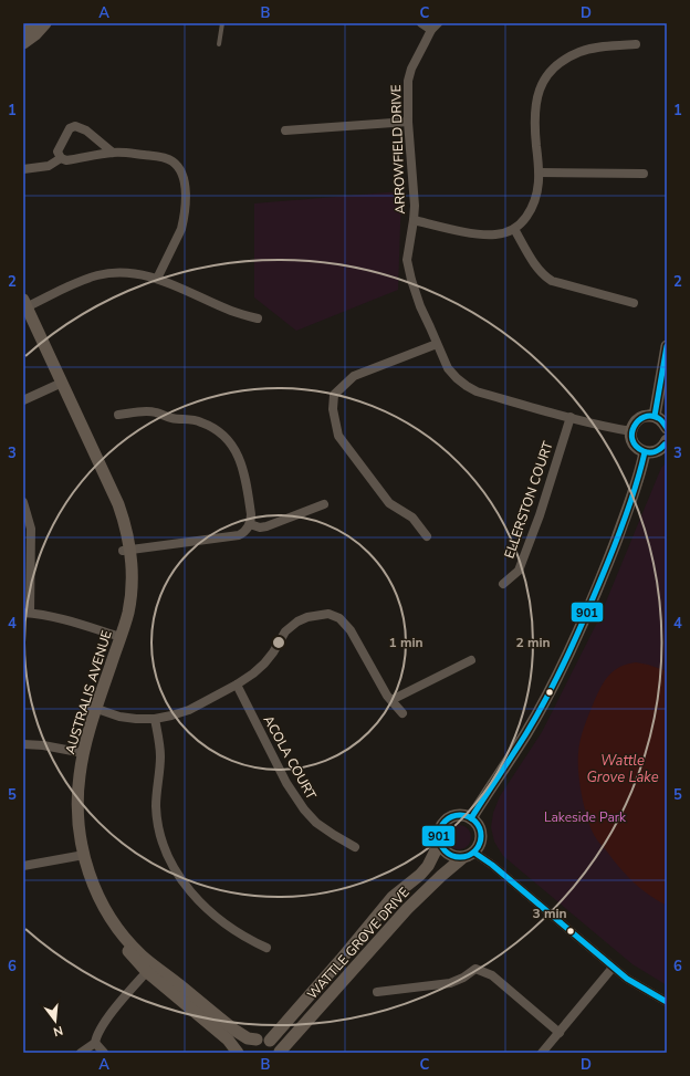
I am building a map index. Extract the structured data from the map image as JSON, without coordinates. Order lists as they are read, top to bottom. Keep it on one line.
{"streets":{"street":["ARROWFIELD DRIVE","ELLERSTON COURT","AUSTRALIS AVENUE","ACOLA COURT","WATTLE GROVE DRIVE"]},"crossings":[["ARROWFIELD DRIVE","ELLERSTON COURT"],["AUSTRALIS AVENUE","WATTLE GROVE DRIVE"]],"water":["Wattle Grove Lake"],"parks":["Lakeside Park"],"lines":["transit line 901"],"north":"bottom","grid":{"columns":["A","B","C","D"],"rows":["1","2","3","4","5","6"]},"rings":["1 min","2 min","3 min"]}
